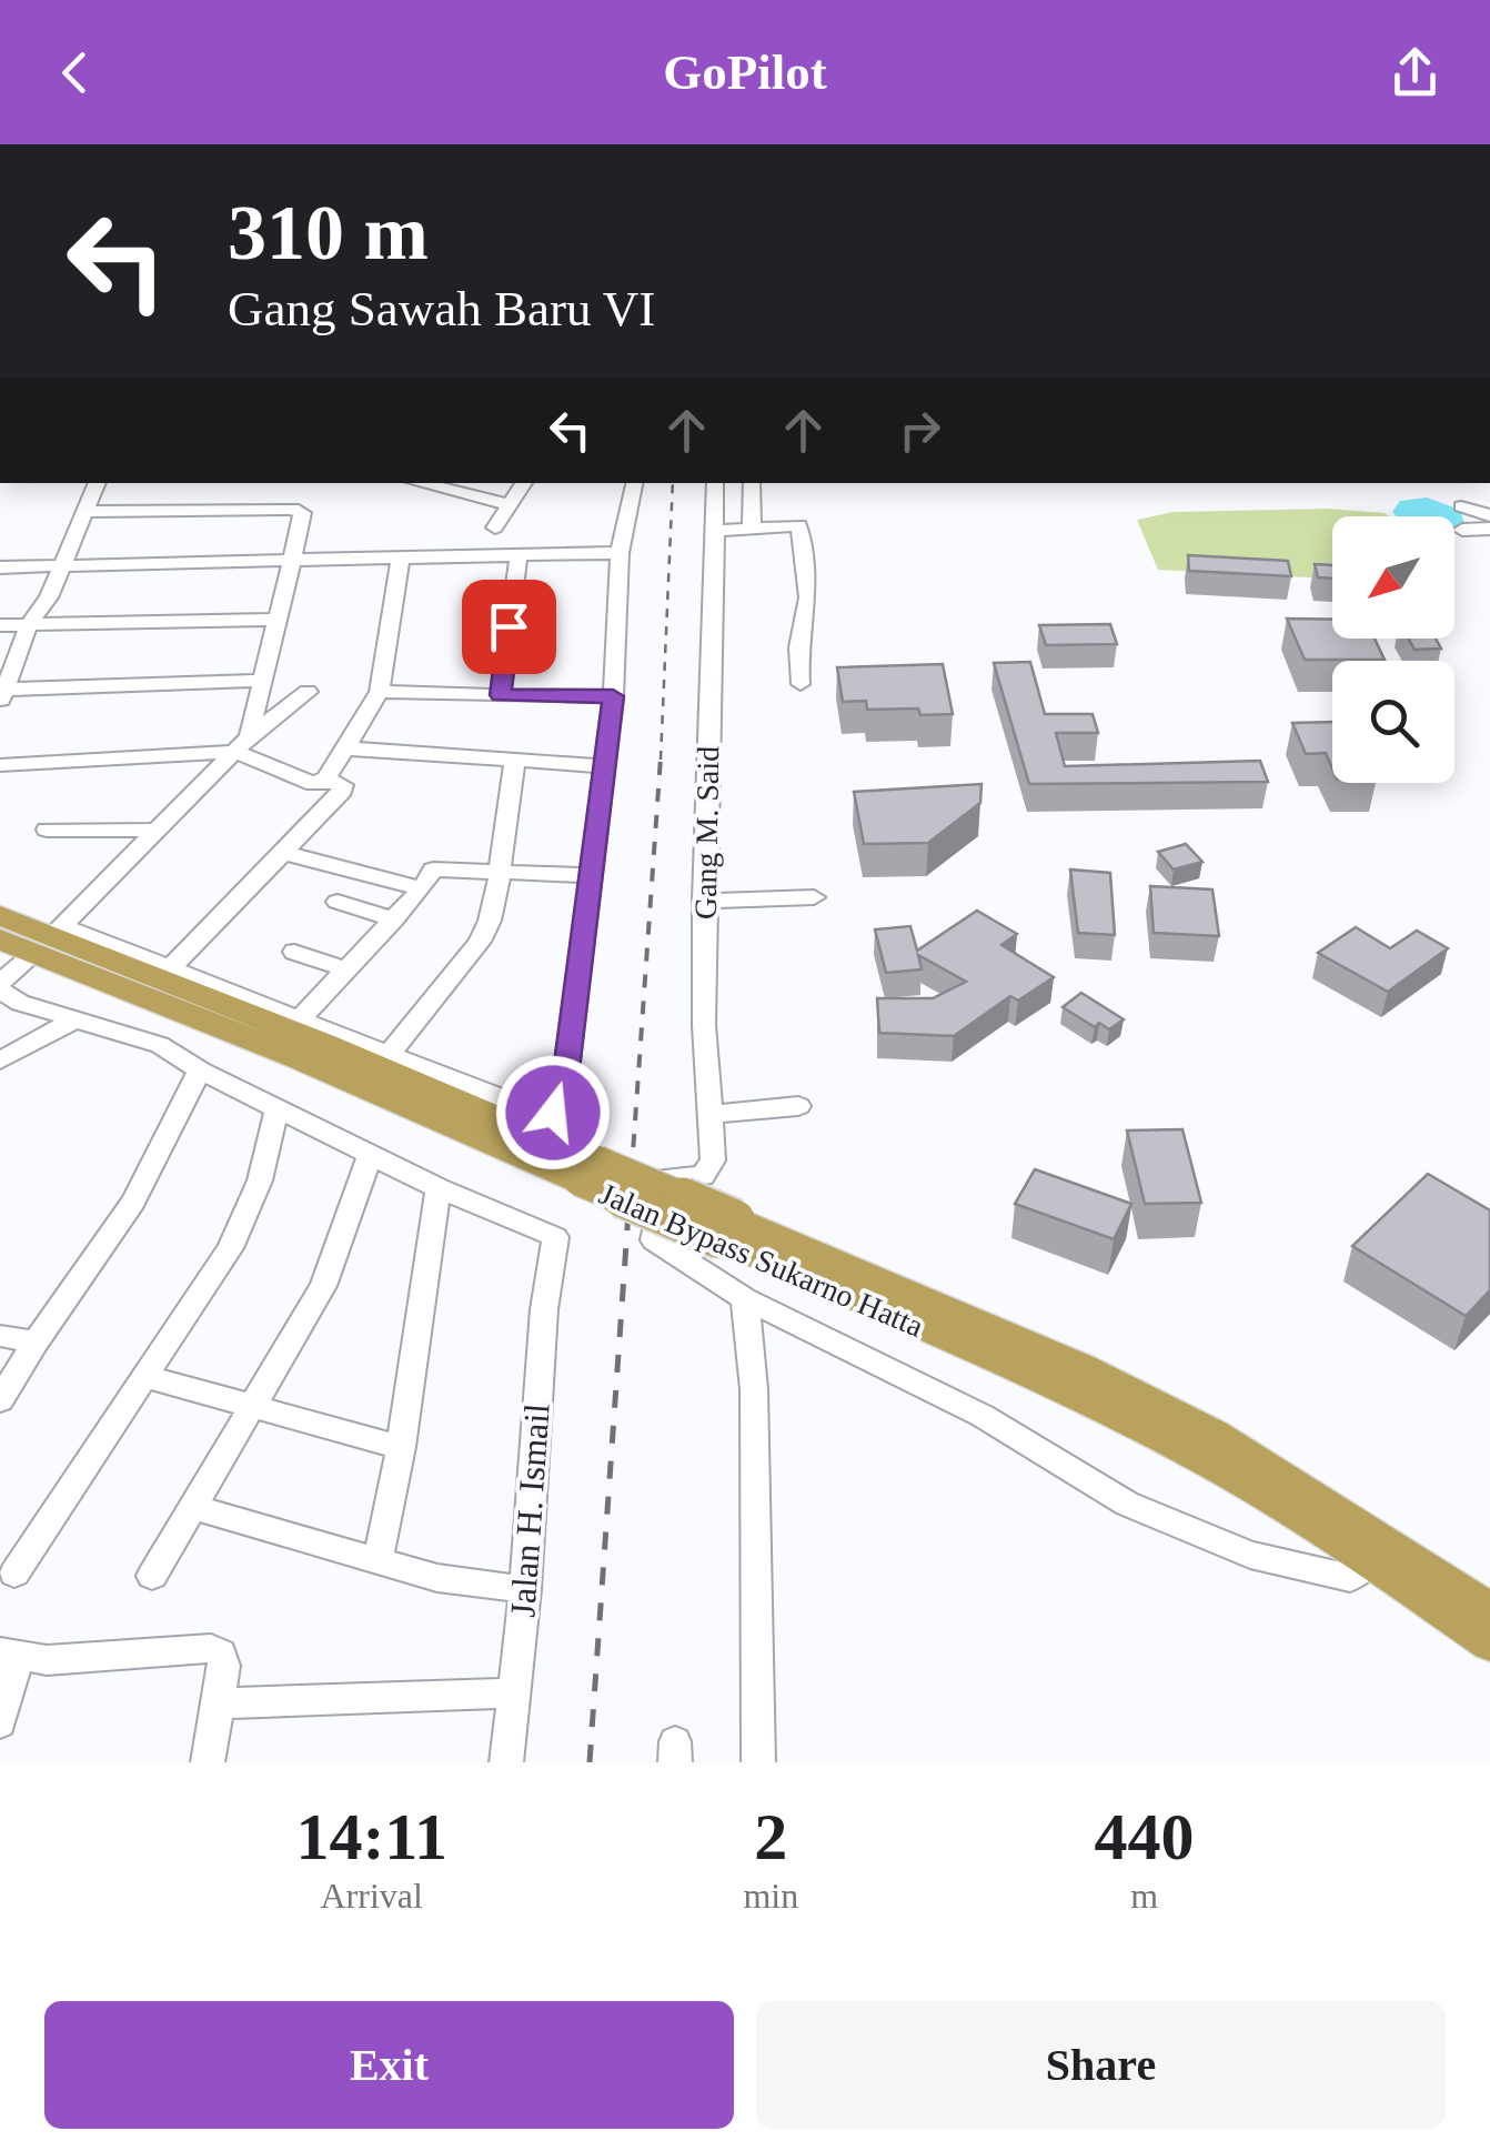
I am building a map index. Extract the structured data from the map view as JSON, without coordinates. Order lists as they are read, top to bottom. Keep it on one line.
{"streets":{"highway":["Jalan Bypass Sukarno Hatta"],"street":["Gang M. Said","Jalan H. Ismail"]},"north":"bottom left","page":{"header":"GoPilot","turn":["310 m","Gang Sawah Baru VI"],"eta":["14:11","Arrival","2","min","440","m"],"buttons":["Exit","Share"]}}
